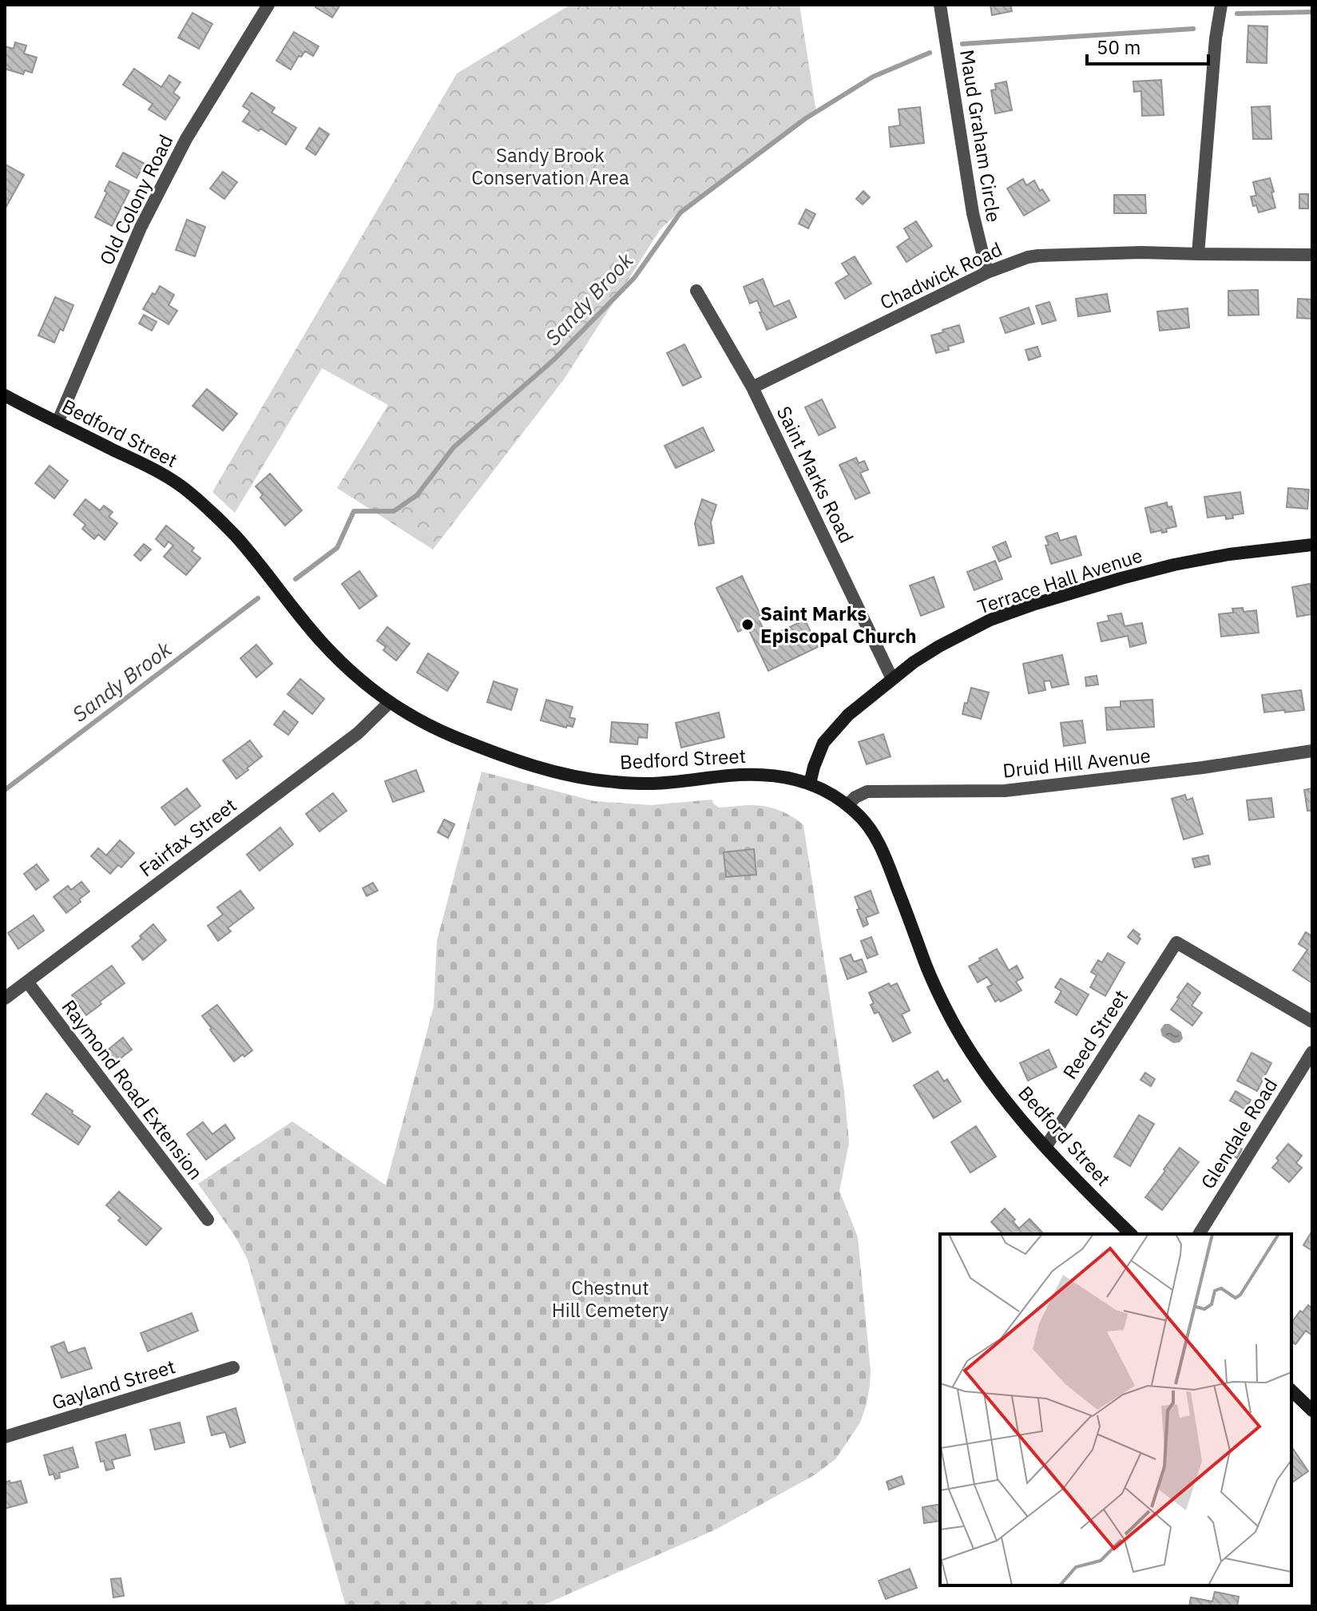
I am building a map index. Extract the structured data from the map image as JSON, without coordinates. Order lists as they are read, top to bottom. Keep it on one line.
{"streets":{"main road":["Bedford Street","Terrace Hall Avenue"],"street":["Maud Graham Circle","Old Colony Road","Chadwick Road","Saint Marks Road","Druid Hill Avenue","Fairfax Street","Reed Street","Raymond Road Extension","Glendale Road","Gayland Street"]},"crossings":[["Maud Graham Circle","Chadwick Road"],["Old Colony Road","Bedford Street"],["Chadwick Road","Saint Marks Road"],["Bedford Street","Terrace Hall Avenue"],["Bedford Street","Druid Hill Avenue"],["Bedford Street","Fairfax Street"],["Bedford Street","Reed Street"],["Saint Marks Road","Terrace Hall Avenue"],["Fairfax Street","Raymond Road Extension"]],"water":["Sandy Brook"],"parks":["Sandy Brook Conservation Area","Chestnut Hill Cemetery"],"places":["Saint Marks Episcopal Church"],"scale_bar":"50 m"}
